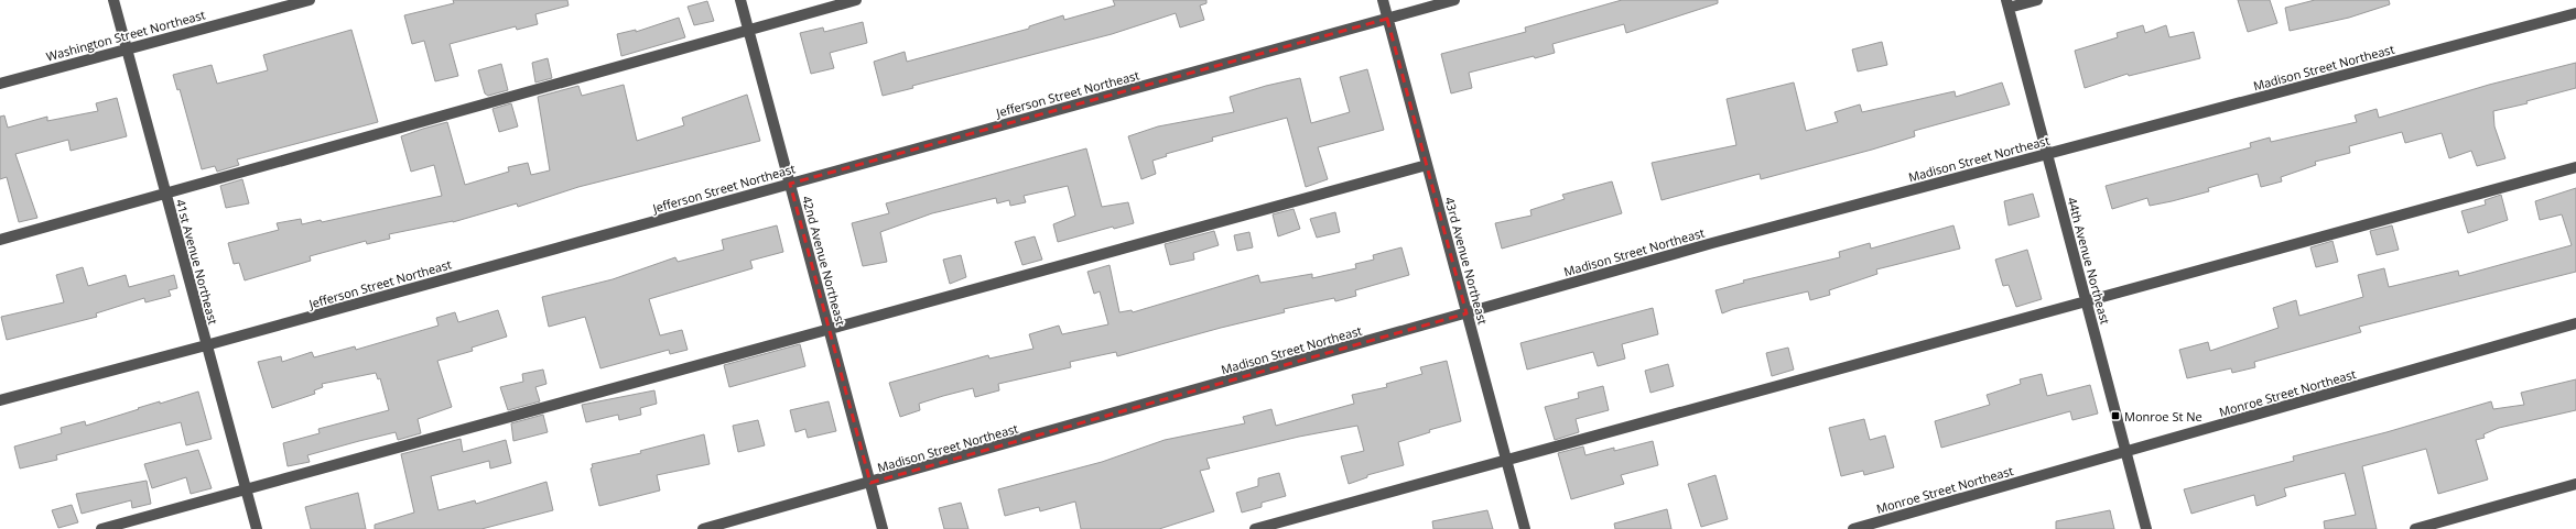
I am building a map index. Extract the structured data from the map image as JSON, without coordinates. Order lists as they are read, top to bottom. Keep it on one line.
{"streets":{"street":["Washington Street Northeast","Madison Street Northeast","Jefferson Street Northeast","42nd Avenue Northeast","43rd Avenue Northeast","44th Avenue Northeast","41st Avenue Northeast","Monroe Street Northeast"]},"crossings":[["Washington Street Northeast","41st Avenue Northeast"],["Madison Street Northeast","42nd Avenue Northeast"],["Madison Street Northeast","43rd Avenue Northeast"],["Madison Street Northeast","44th Avenue Northeast"],["Jefferson Street Northeast","42nd Avenue Northeast"],["Jefferson Street Northeast","43rd Avenue Northeast"],["Jefferson Street Northeast","41st Avenue Northeast"],["44th Avenue Northeast","Monroe Street Northeast"]],"places":{"transit":["Monroe St Ne"]}}
